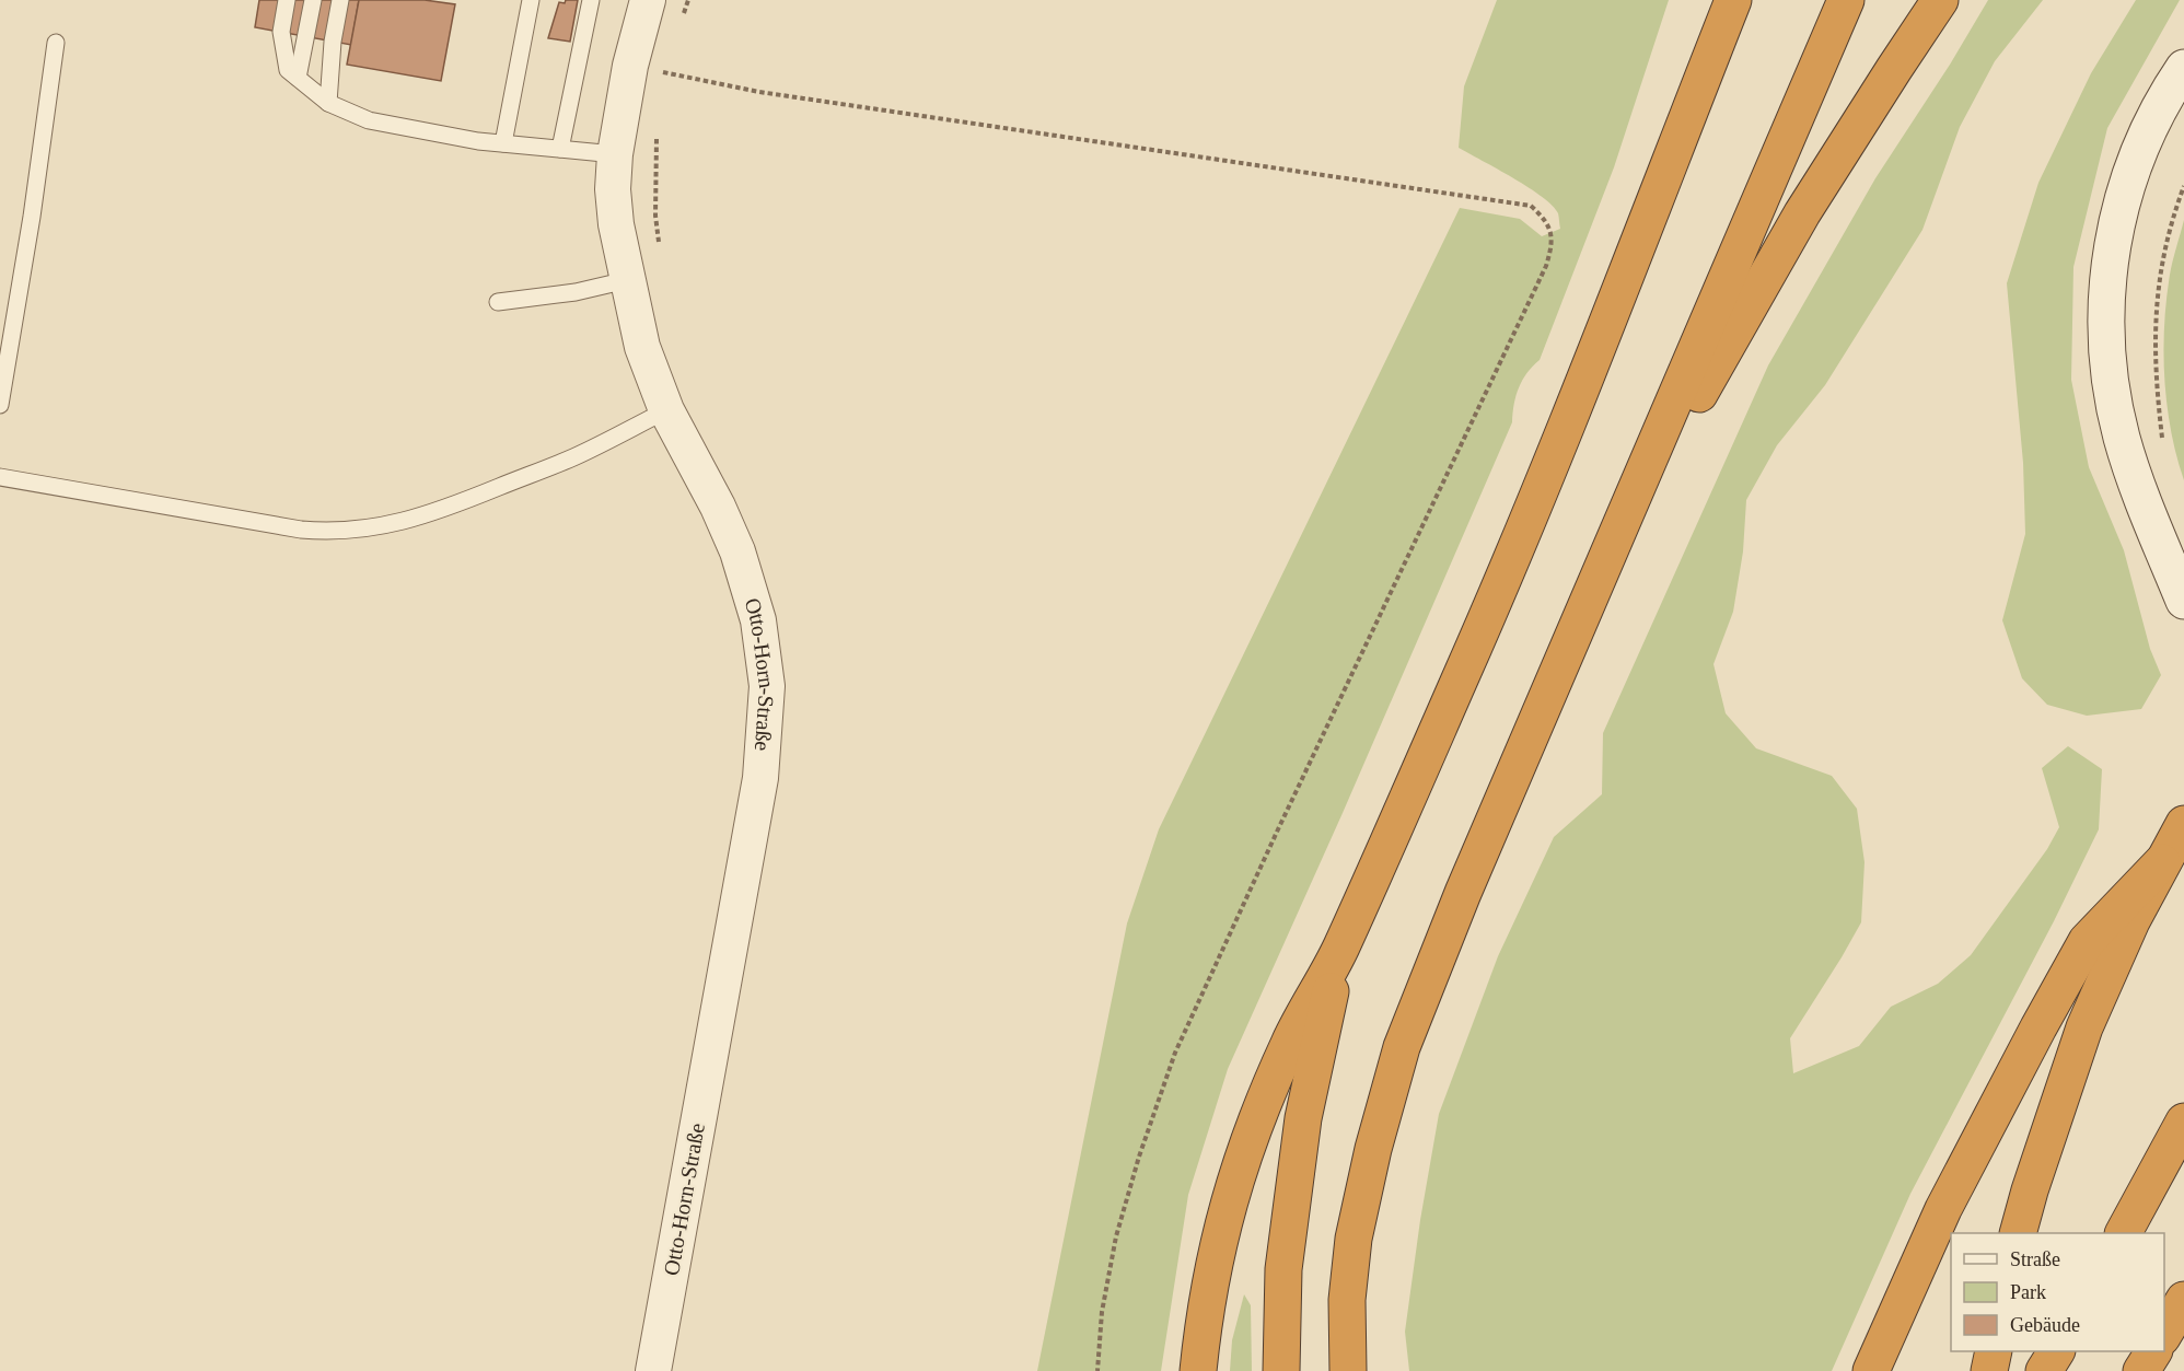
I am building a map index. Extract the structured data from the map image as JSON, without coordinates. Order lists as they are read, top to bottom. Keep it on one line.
{"streets":{"street":["Otto-Horn-Straße"]},"legend":["Straße","Park","Gebäude"]}
